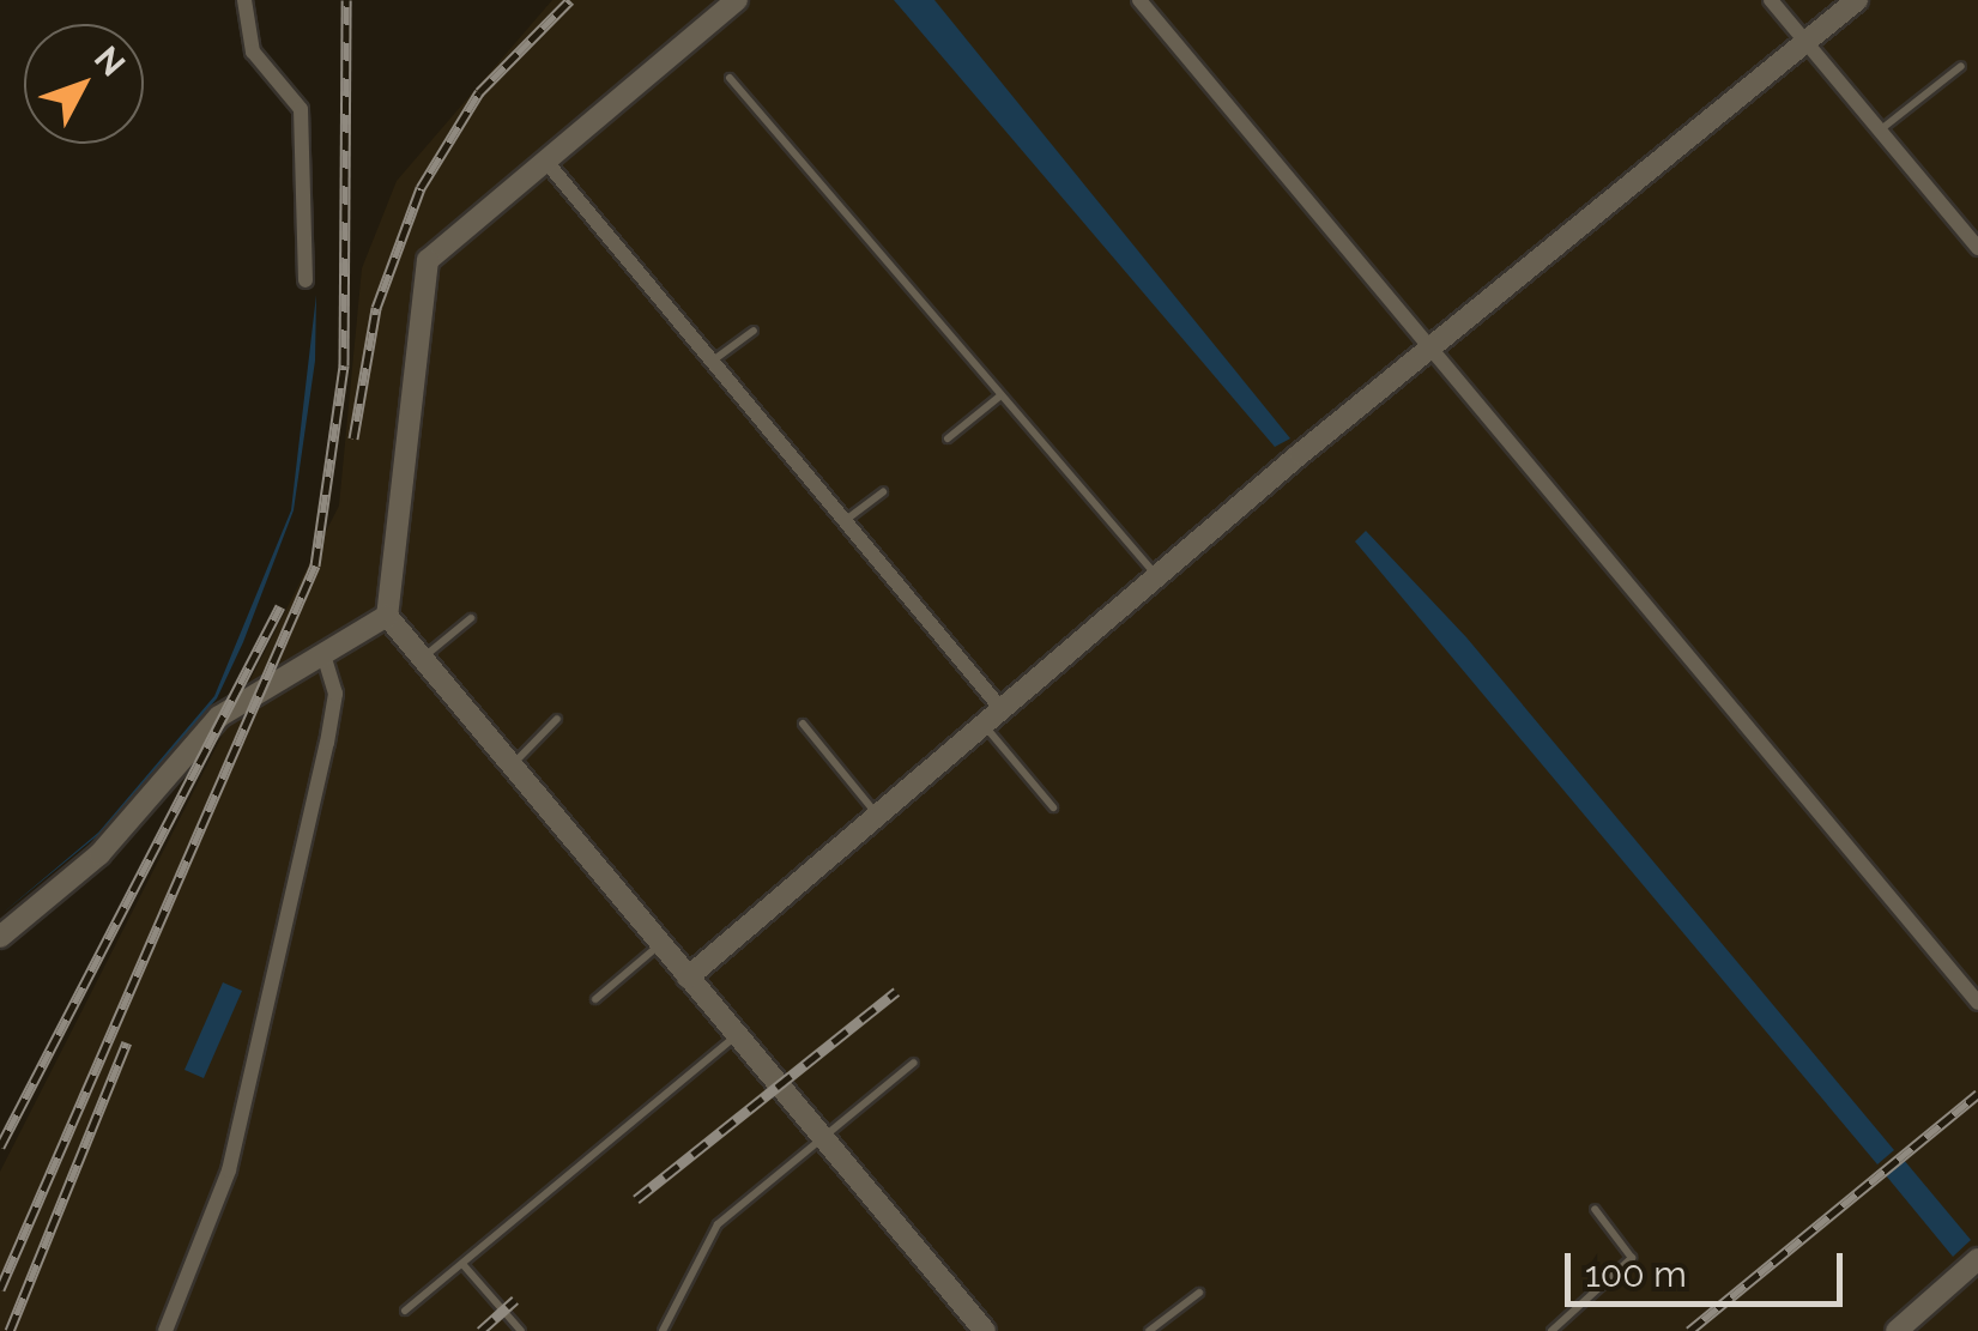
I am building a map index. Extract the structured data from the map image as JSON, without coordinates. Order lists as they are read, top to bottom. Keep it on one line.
{"scale_bar":"100 m","north":"top right"}
